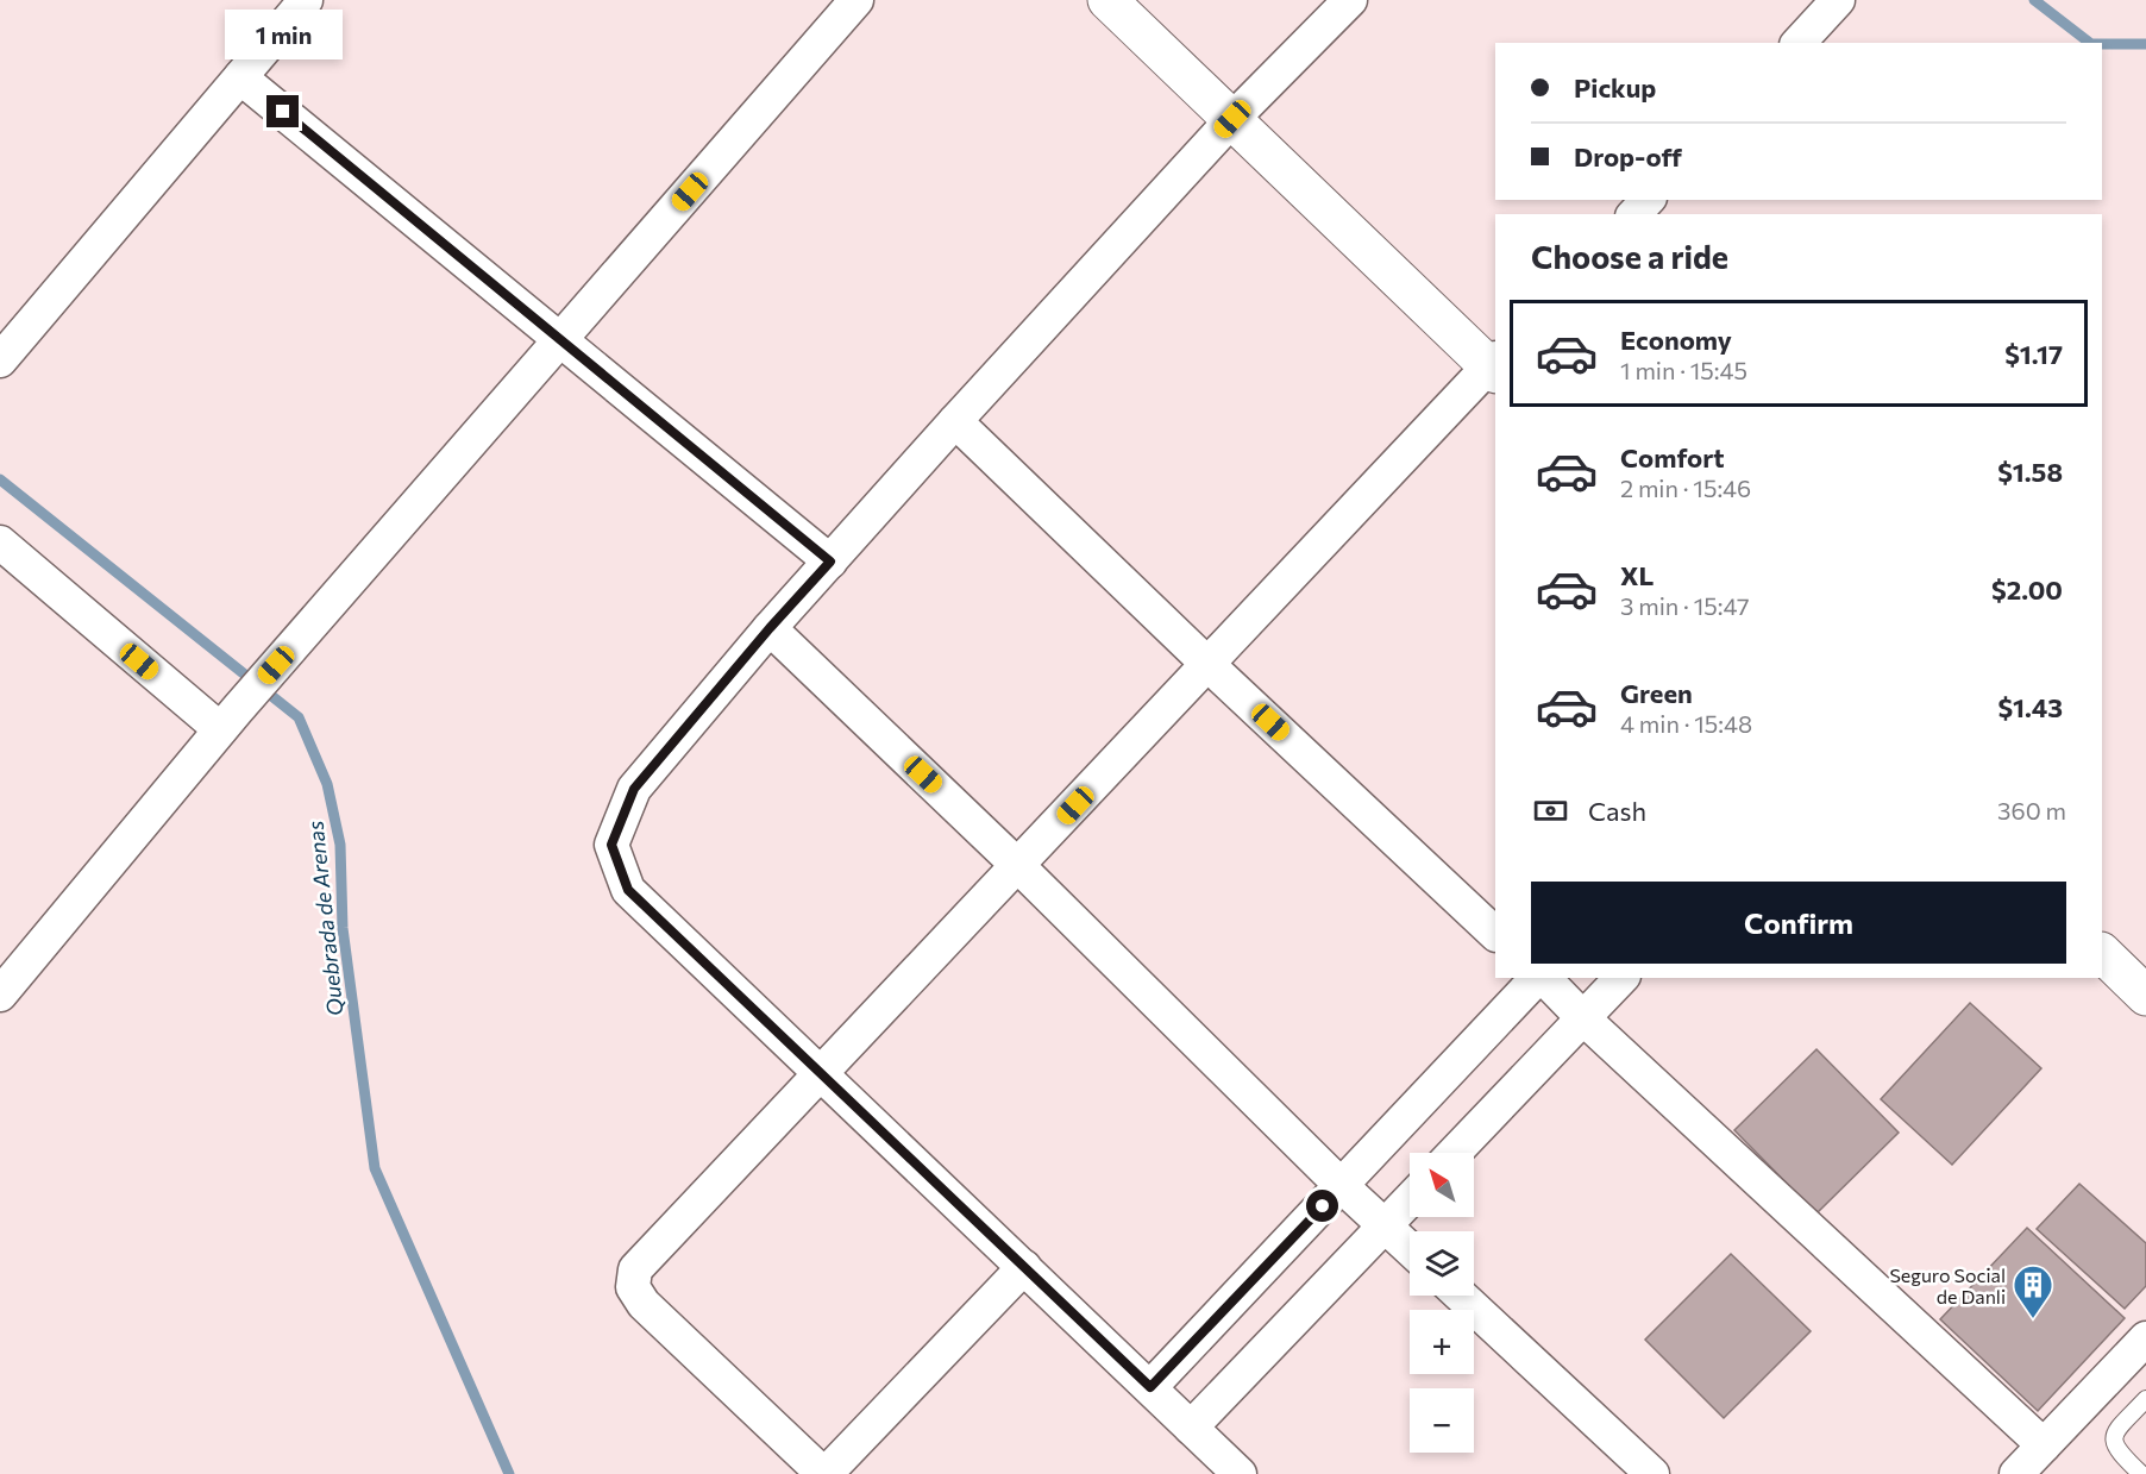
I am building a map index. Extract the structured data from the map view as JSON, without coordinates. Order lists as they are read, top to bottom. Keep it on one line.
{"water":["Quebrada de Arenas"],"places":{"building":["Seguro Social de Danli"]},"north":"top left","page":{"bubble":"1 min","banner":["Pickup","Drop-off"],"heading":"Choose a ride","list":[{"name":"Economy","note":"1 min · 15:45","value":"$1.17"},{"name":"Comfort","note":"2 min · 15:46","value":"$1.58"},{"name":"XL","note":"3 min · 15:47","value":"$2.00"},{"name":"Green","note":"4 min · 15:48","value":"$1.43"}],"pay":["Cash","360 m"],"buttons":"Confirm","map_buttons":["+","−"]}}
